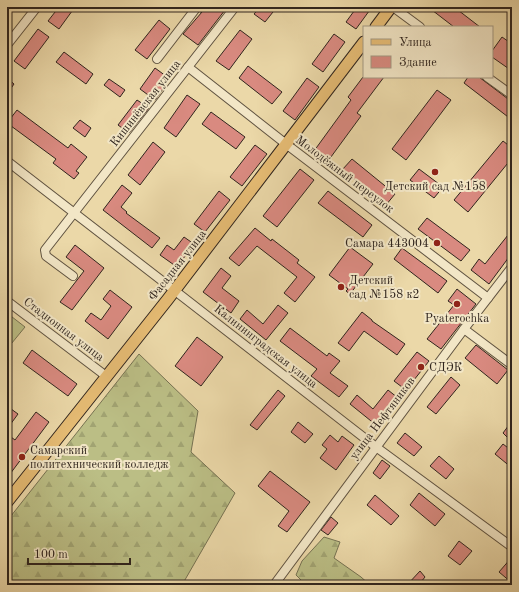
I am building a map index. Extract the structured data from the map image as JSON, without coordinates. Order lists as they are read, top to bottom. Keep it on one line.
{"streets":{"main road":["Фасадная улица"],"street":["Кишинёвская улица","Молодёжный переулок","Стадионная улица","Калининградская улица","улица Нефтяников"]},"crossings":[["Кишинёвская улица","Молодёжный переулок"],["Кишинёвская улица","Калининградская улица"],["Молодёжный переулок","Фасадная улица"],["Молодёжный переулок","улица Нефтяников"],["Фасадная улица","Стадионная улица"],["Фасадная улица","Калининградская улица"],["Калининградская улица","улица Нефтяников"]],"places":["Детский сад №158","Самара 443004","Детский сад №158 к2","Pyaterochka","СДЭК","Самарский политехнический колледж"],"legend":["Улица","Здание"],"scale_bar":"100 m"}
